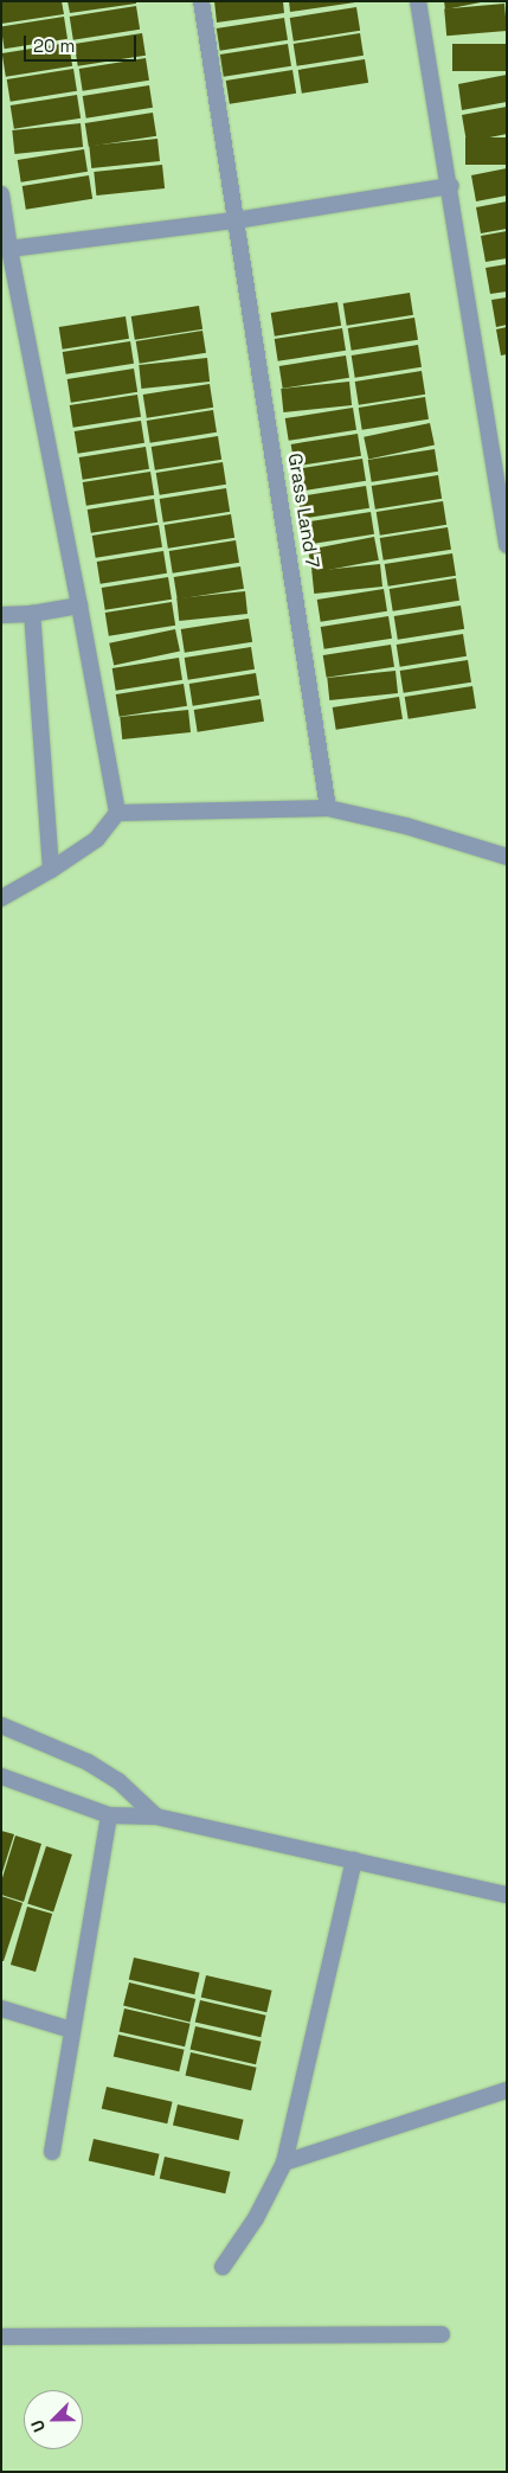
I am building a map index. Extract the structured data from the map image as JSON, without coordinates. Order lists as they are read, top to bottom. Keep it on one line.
{"streets":{"street":["Grass Land 7"]},"scale_bar":"20 m","north":"bottom left"}
